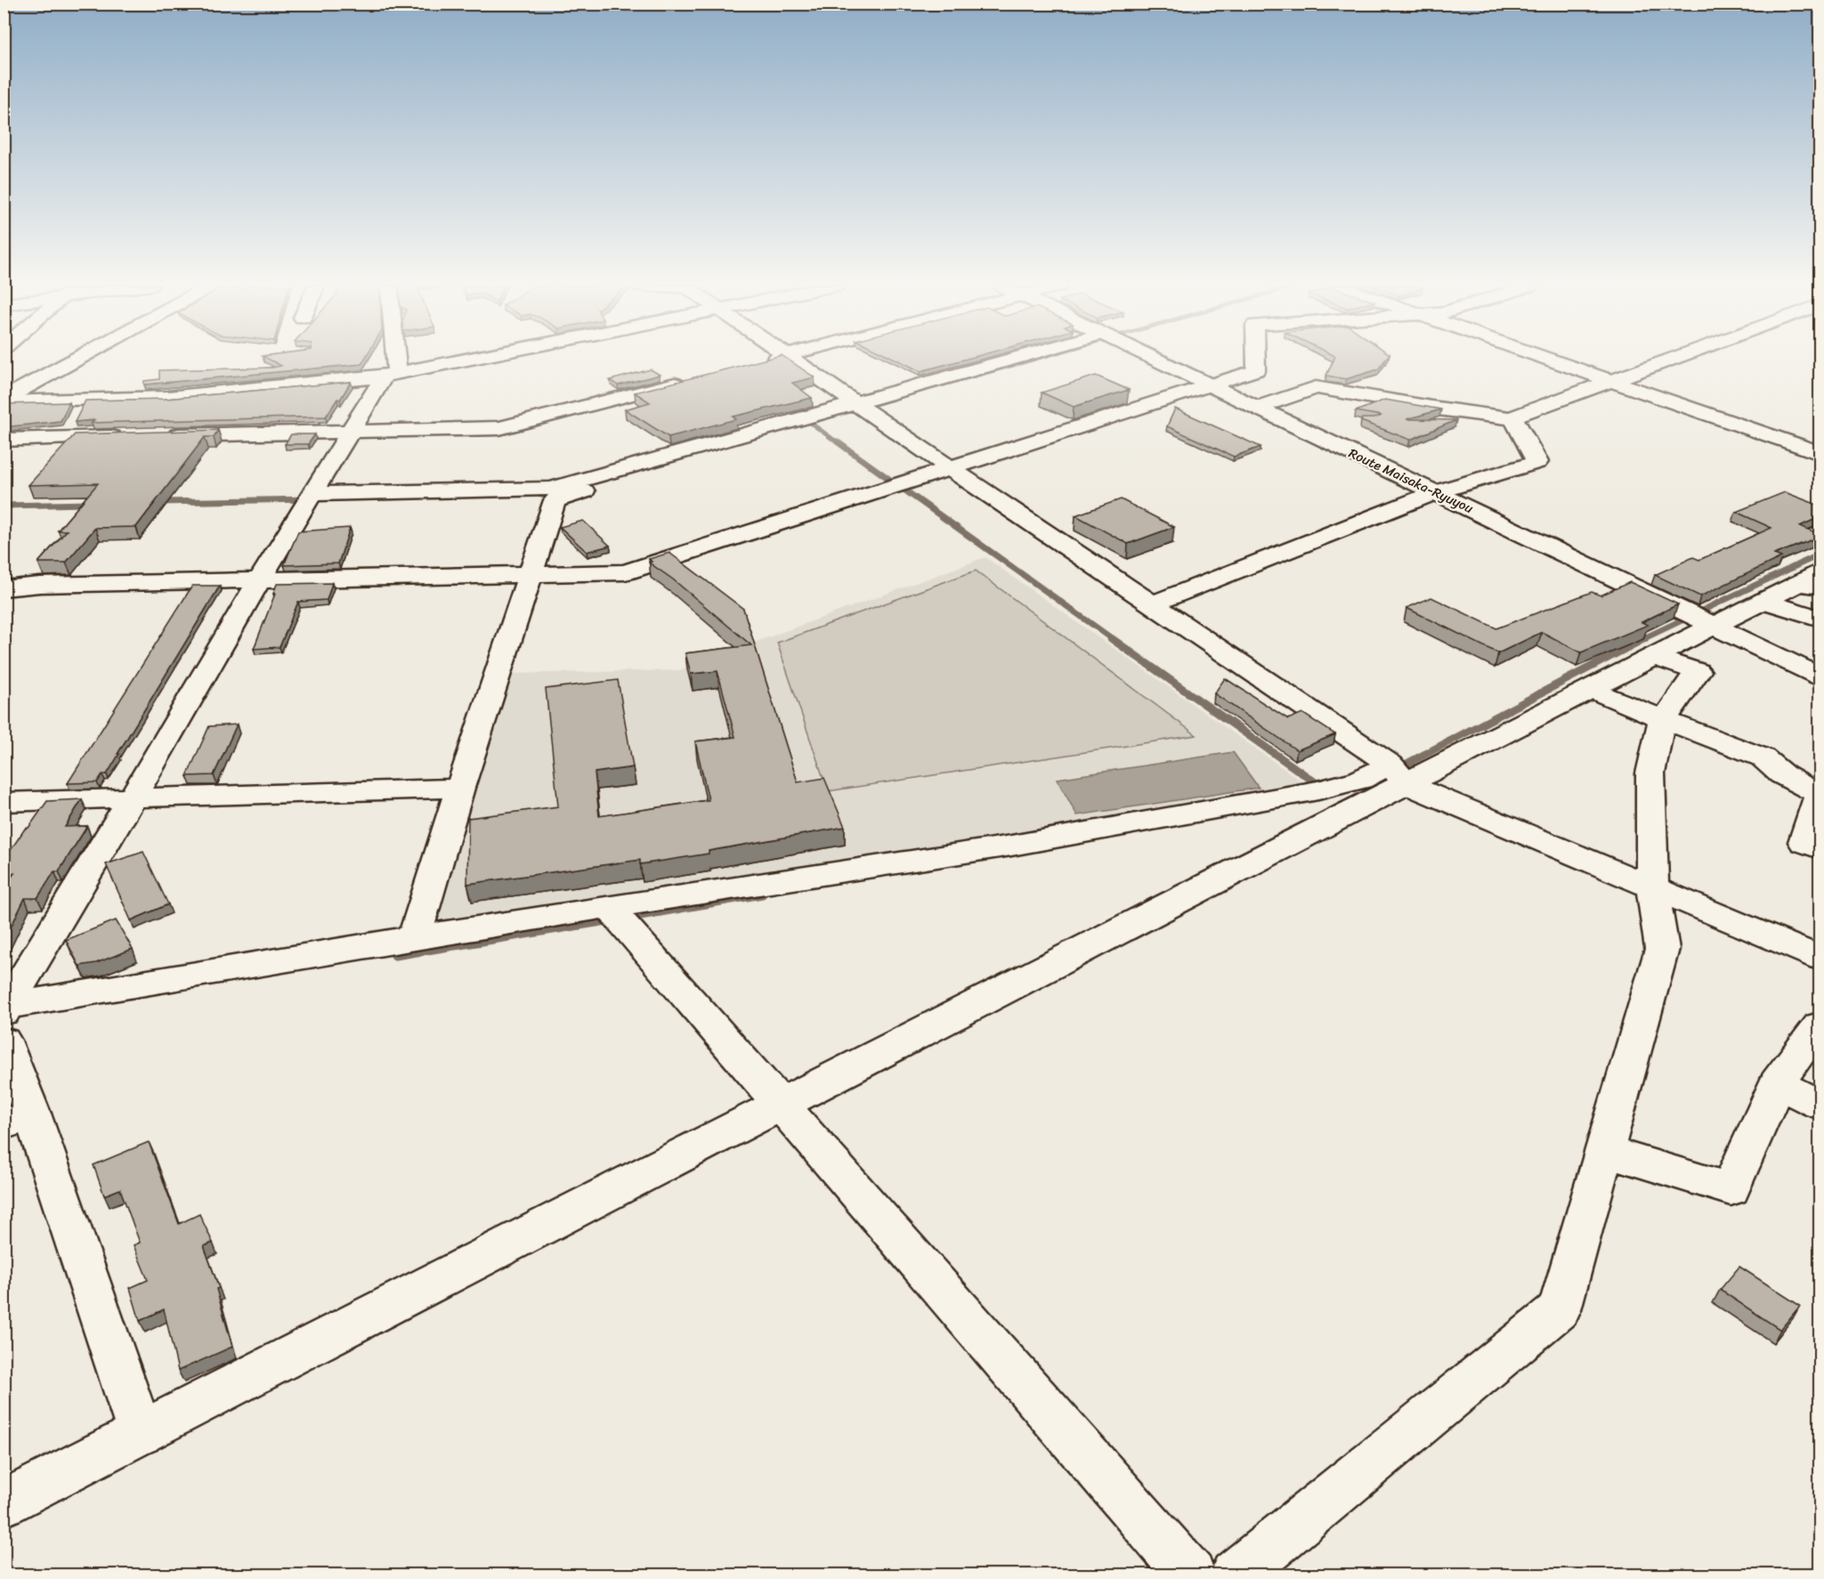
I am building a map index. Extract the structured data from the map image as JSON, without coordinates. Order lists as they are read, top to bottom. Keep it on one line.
{"streets":{"main road":["Route Maisaka-Ryuyou"]}}
